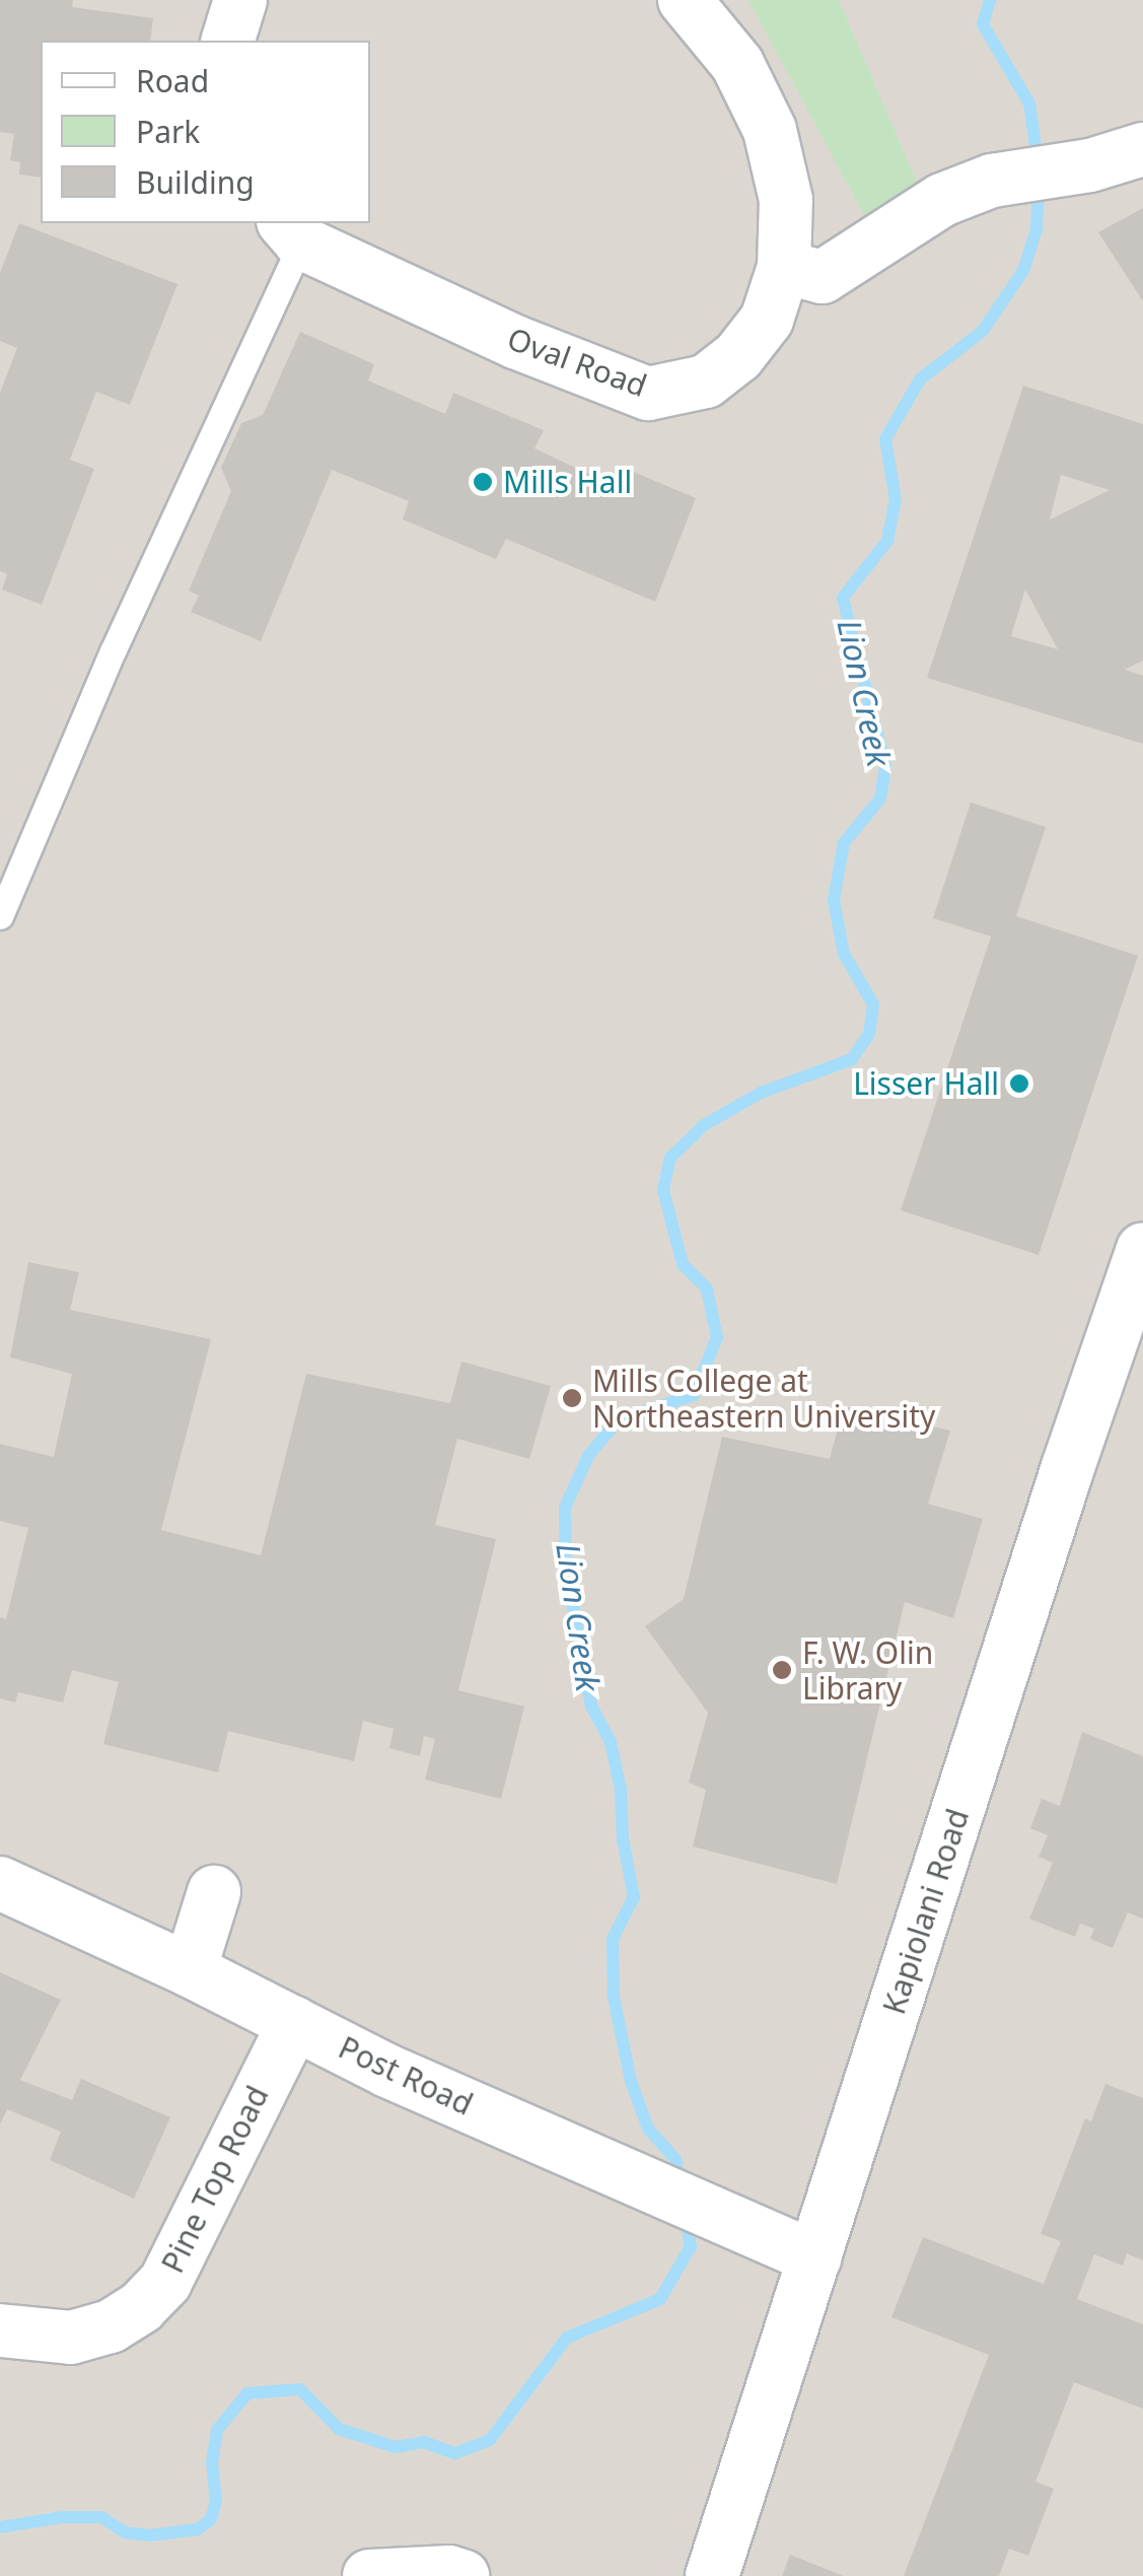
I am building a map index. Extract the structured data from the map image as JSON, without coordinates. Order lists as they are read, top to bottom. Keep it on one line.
{"streets":{"street":["Oval Road","Kapiolani Road","Post Road","Pine Top Road"]},"crossings":[["Kapiolani Road","Post Road"],["Post Road","Pine Top Road"]],"water":["Lion Creek"],"places":["Mills Hall","Lisser Hall","Mills College at Northeastern University","F. W. Olin Library"],"legend":["Road","Park","Building"]}
